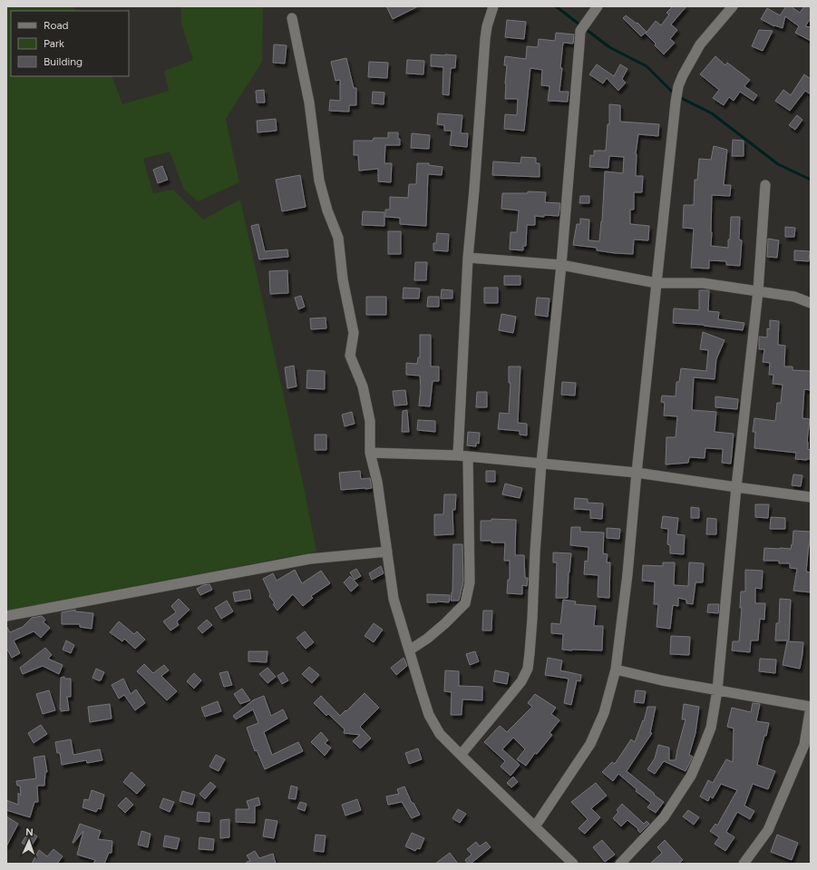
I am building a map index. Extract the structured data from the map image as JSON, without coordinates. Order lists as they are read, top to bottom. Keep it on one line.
{"legend":["Road","Park","Building"],"north":"top"}
